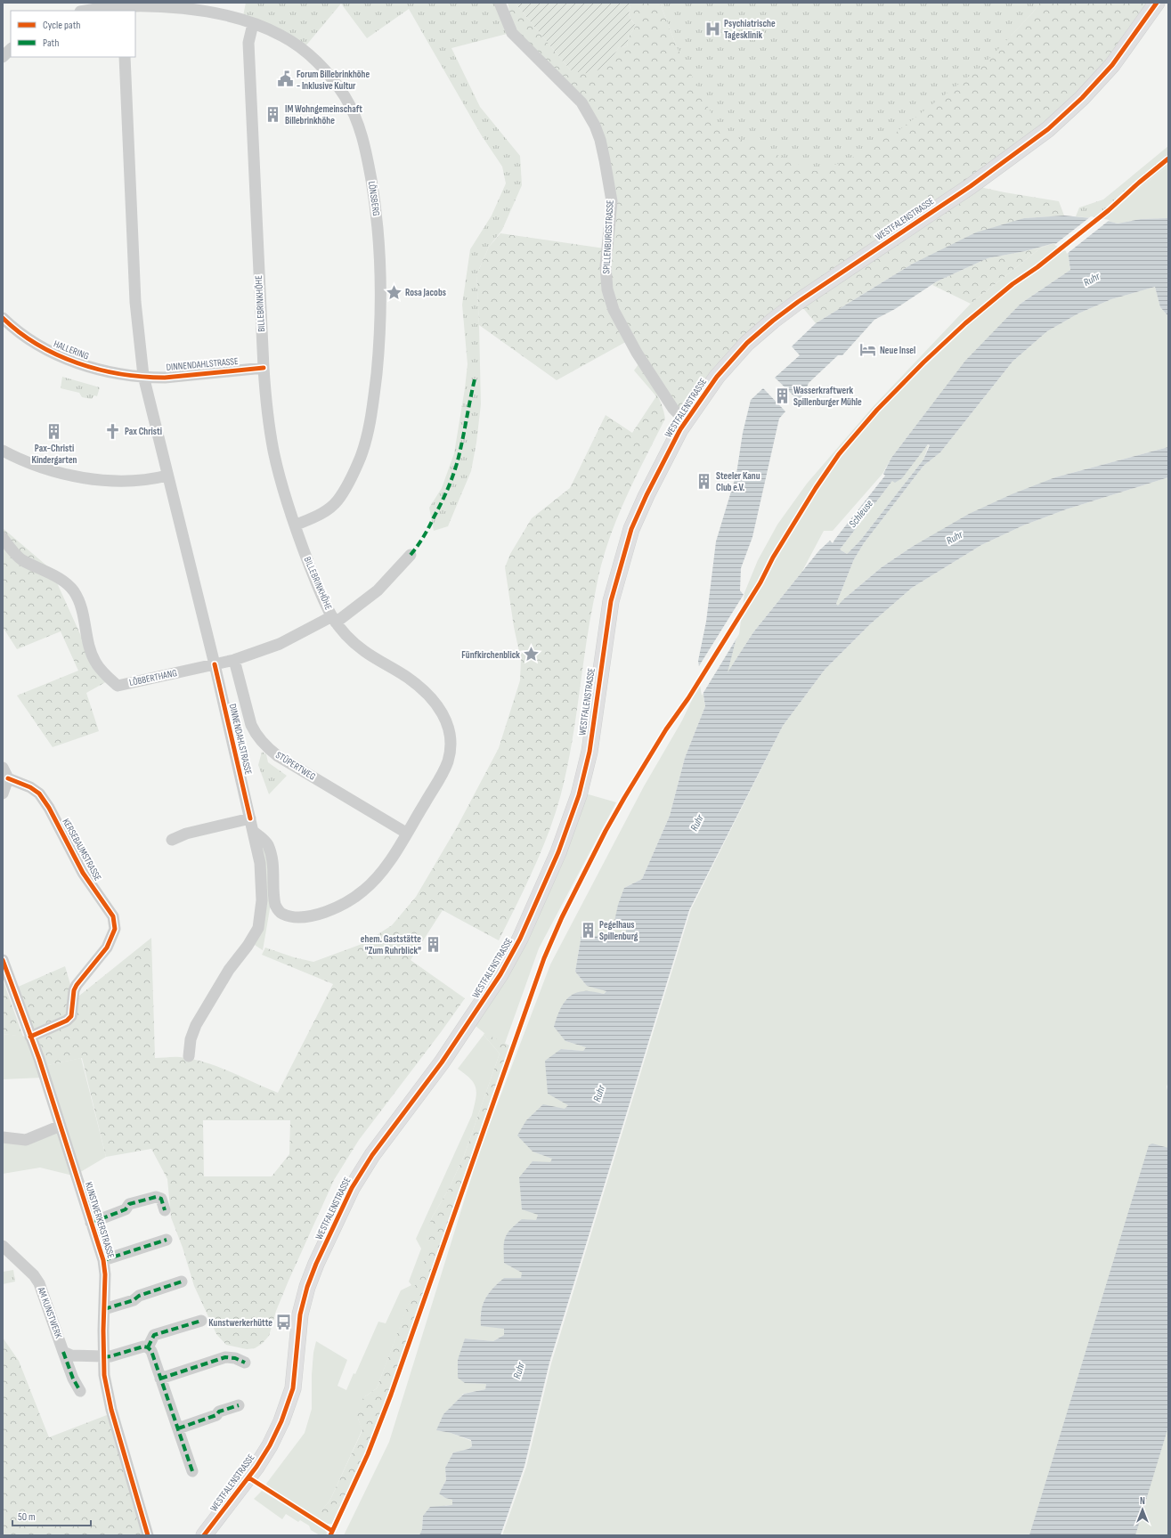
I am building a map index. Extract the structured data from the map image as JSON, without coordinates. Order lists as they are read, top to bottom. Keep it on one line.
{"streets":{"main road":["WESTFALENSTRASSE"],"street":["LÖNSBERG","SPILLENBURGSTRASSE","BILLEBRINKHÖHE","HALLERING","DINNENDAHLSTRASSE","LÖBBERTHANG","STÜPERTWEG","KERSEBAUMSTRASSE","KUNSTWERKERSTRASSE","AM KUNSTWERK"]},"crossings":[["LÖNSBERG","BILLEBRINKHÖHE"],["WESTFALENSTRASSE","SPILLENBURGSTRASSE"],["BILLEBRINKHÖHE","DINNENDAHLSTRASSE"],["BILLEBRINKHÖHE","LÖBBERTHANG"],["BILLEBRINKHÖHE","STÜPERTWEG"],["HALLERING","DINNENDAHLSTRASSE"],["DINNENDAHLSTRASSE","LÖBBERTHANG"],["LÖBBERTHANG","STÜPERTWEG"],["KERSEBAUMSTRASSE","KUNSTWERKERSTRASSE"]],"water":["Ruhr","Schleuse"],"places":{"hospital":["Psychiatrische Tagesklinik"],"public building":["Forum Billebrinkhöhe - Inklusive Kultur"],"building":["IM Wohngemeinschaft Billebrinkhöhe","Wasserkraftwerk Spillenburger Mühle","Pax-Christi Kindergarten","Steeler Kanu Club e.V.","Pegelhaus Spillenburg","ehem. Gaststätte \"Zum Ruhrblick\""],"place":["Rosa Jacobs","Fünfkirchenblick"],"hotel":["Neue Insel"],"church":["Pax Christi"],"bus stop":["Kunstwerkerhütte"]},"legend":["Cycle path","Path"],"scale_bar":"50 m","north":"top"}
